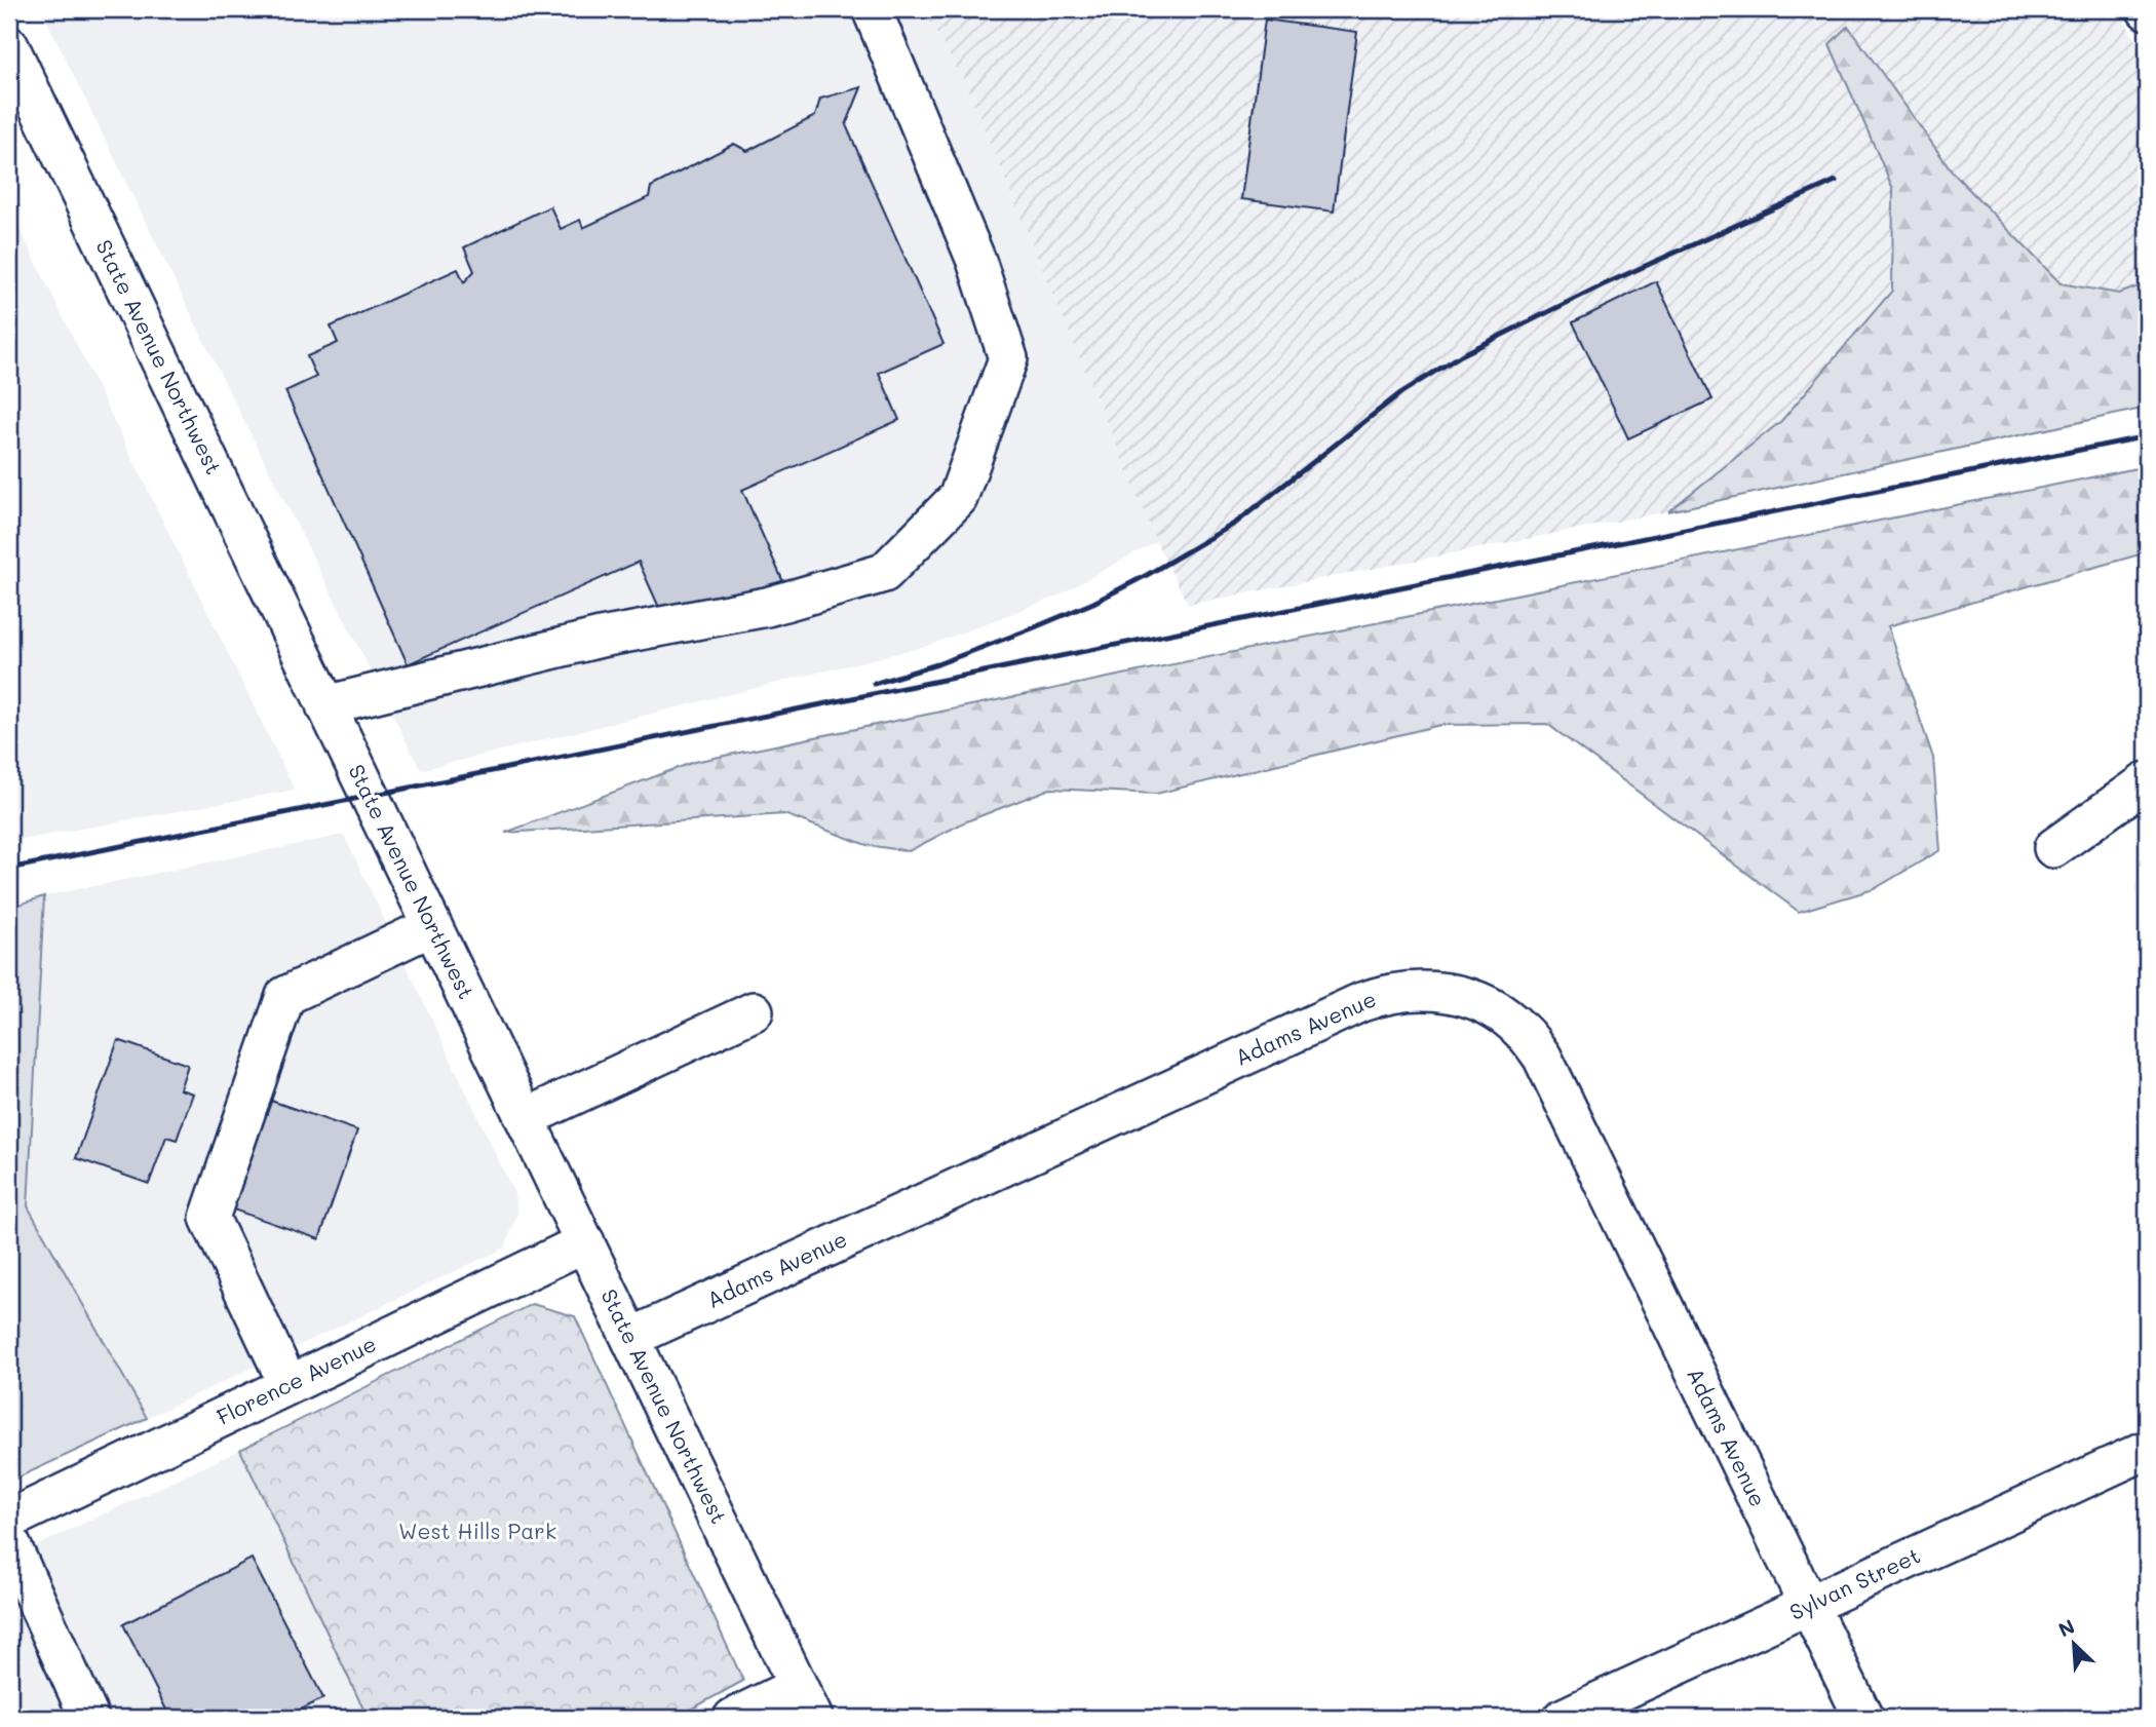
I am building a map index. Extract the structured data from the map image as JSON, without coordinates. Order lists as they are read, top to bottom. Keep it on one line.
{"streets":{"street":["State Avenue Northwest","Adams Avenue","Florence Avenue","Sylvan Street"]},"crossings":[["State Avenue Northwest","Adams Avenue"],["State Avenue Northwest","Florence Avenue"],["Adams Avenue","Sylvan Street"]],"parks":["West Hills Park"],"north":"top left"}
